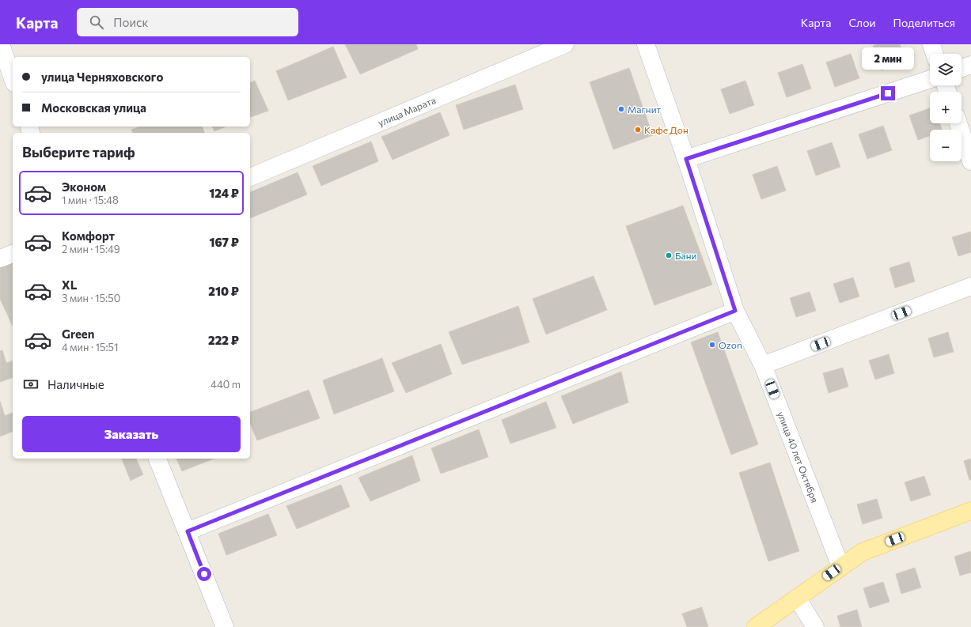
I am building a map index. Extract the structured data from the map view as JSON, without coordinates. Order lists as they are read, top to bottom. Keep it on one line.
{"streets":{"street":["улица Марата","улица 40 лет Октября"]},"places":["Магнит","Кафе Дон","Бани","Ozon"],"page":{"header":"Карта","search":"Поиск","nav":["Карта","Слои","Поделиться"],"bubble":"2 мин","map_buttons":["+","−"],"banner":["улица Черняховского","Московская улица"],"heading":"Выберите тариф","list":[{"name":"Эконом","note":"1 мин · 15:48","value":"124 ₽"},{"name":"Комфорт","note":"2 мин · 15:49","value":"167 ₽"},{"name":"XL","note":"3 мин · 15:50","value":"210 ₽"},{"name":"Green","note":"4 мин · 15:51","value":"222 ₽"}],"pay":["Наличные","440 m"],"buttons":"Заказать"}}
